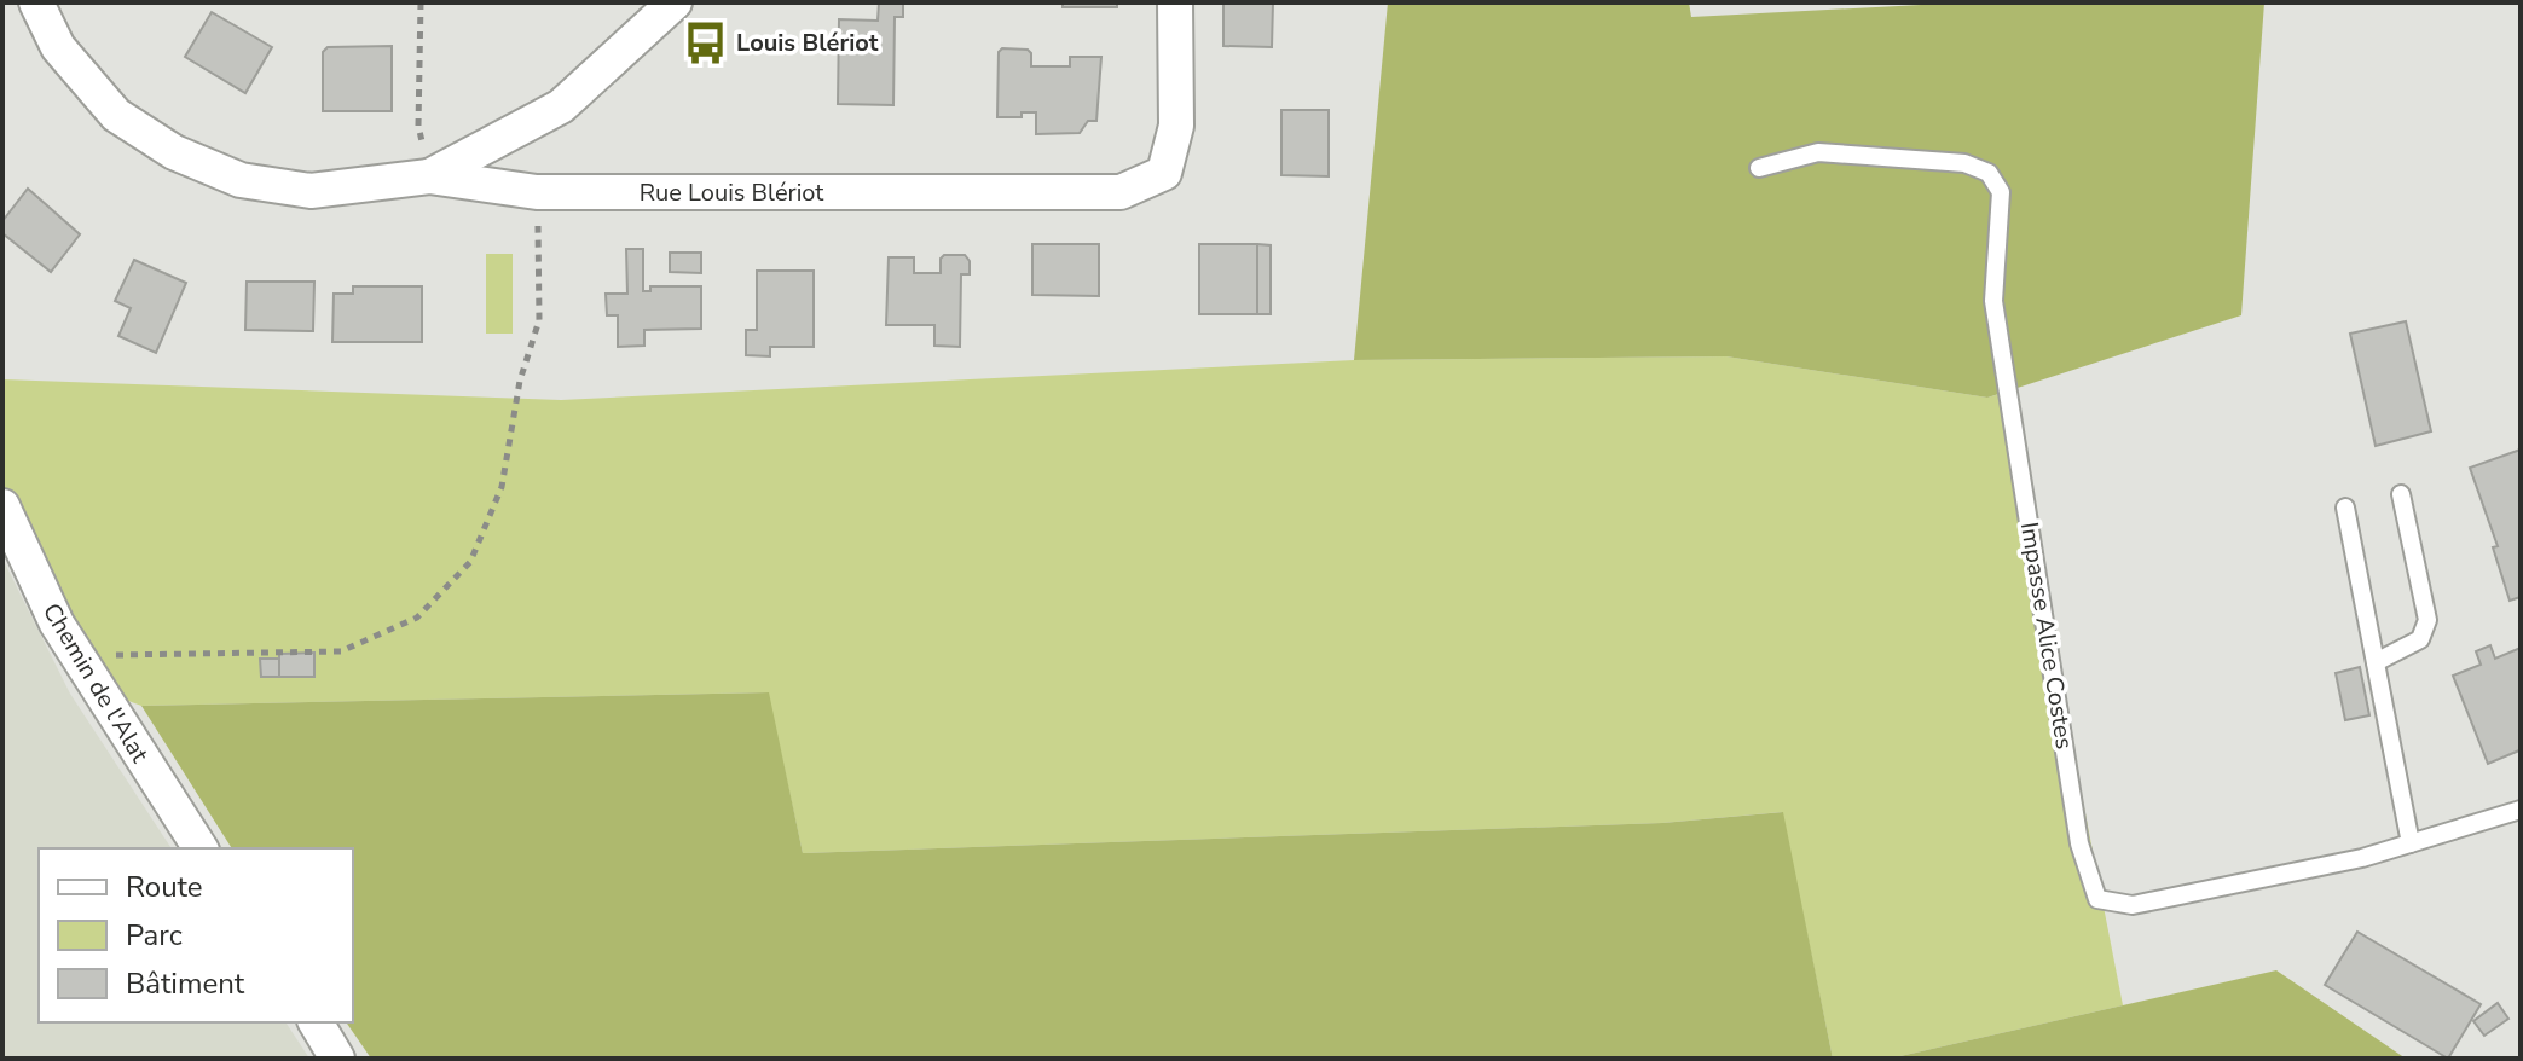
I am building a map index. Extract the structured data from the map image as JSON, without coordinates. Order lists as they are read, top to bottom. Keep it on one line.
{"streets":{"street":["Rue Louis Blériot","Chemin de l'Alat"],"lane":["Impasse Alice Costes"]},"places":{"bus stop":["Louis Blériot"]},"legend":["Route","Parc","Bâtiment"]}
